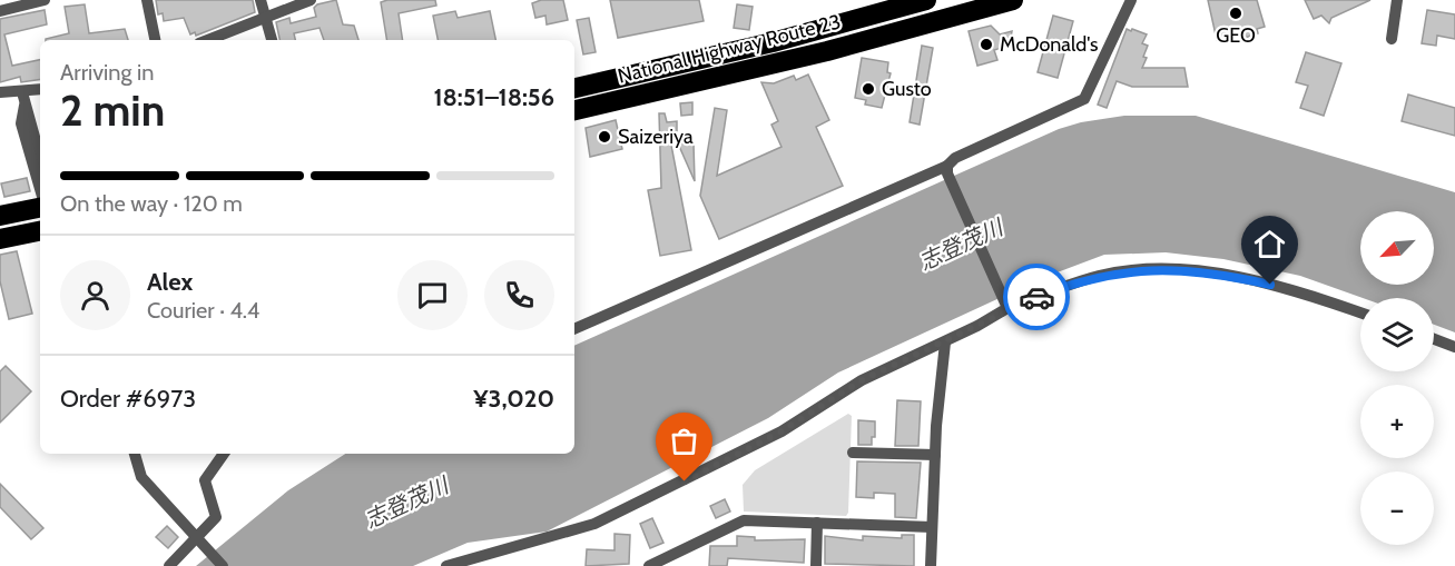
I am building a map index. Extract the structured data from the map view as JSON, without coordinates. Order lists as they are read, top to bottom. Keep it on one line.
{"streets":{"highway":["National Highway Route 23"]},"water":["志登茂川"],"places":["GEO","McDonald's","Gusto","Saizeriya"],"north":"bottom left","page":{"heading":["2 min","Arriving in","18:51–18:56"],"panel":["Alex","Courier · 4.4","Order #6973","¥3,020"],"bar":"On the way · 120 m","map_buttons":["+","−"]}}
